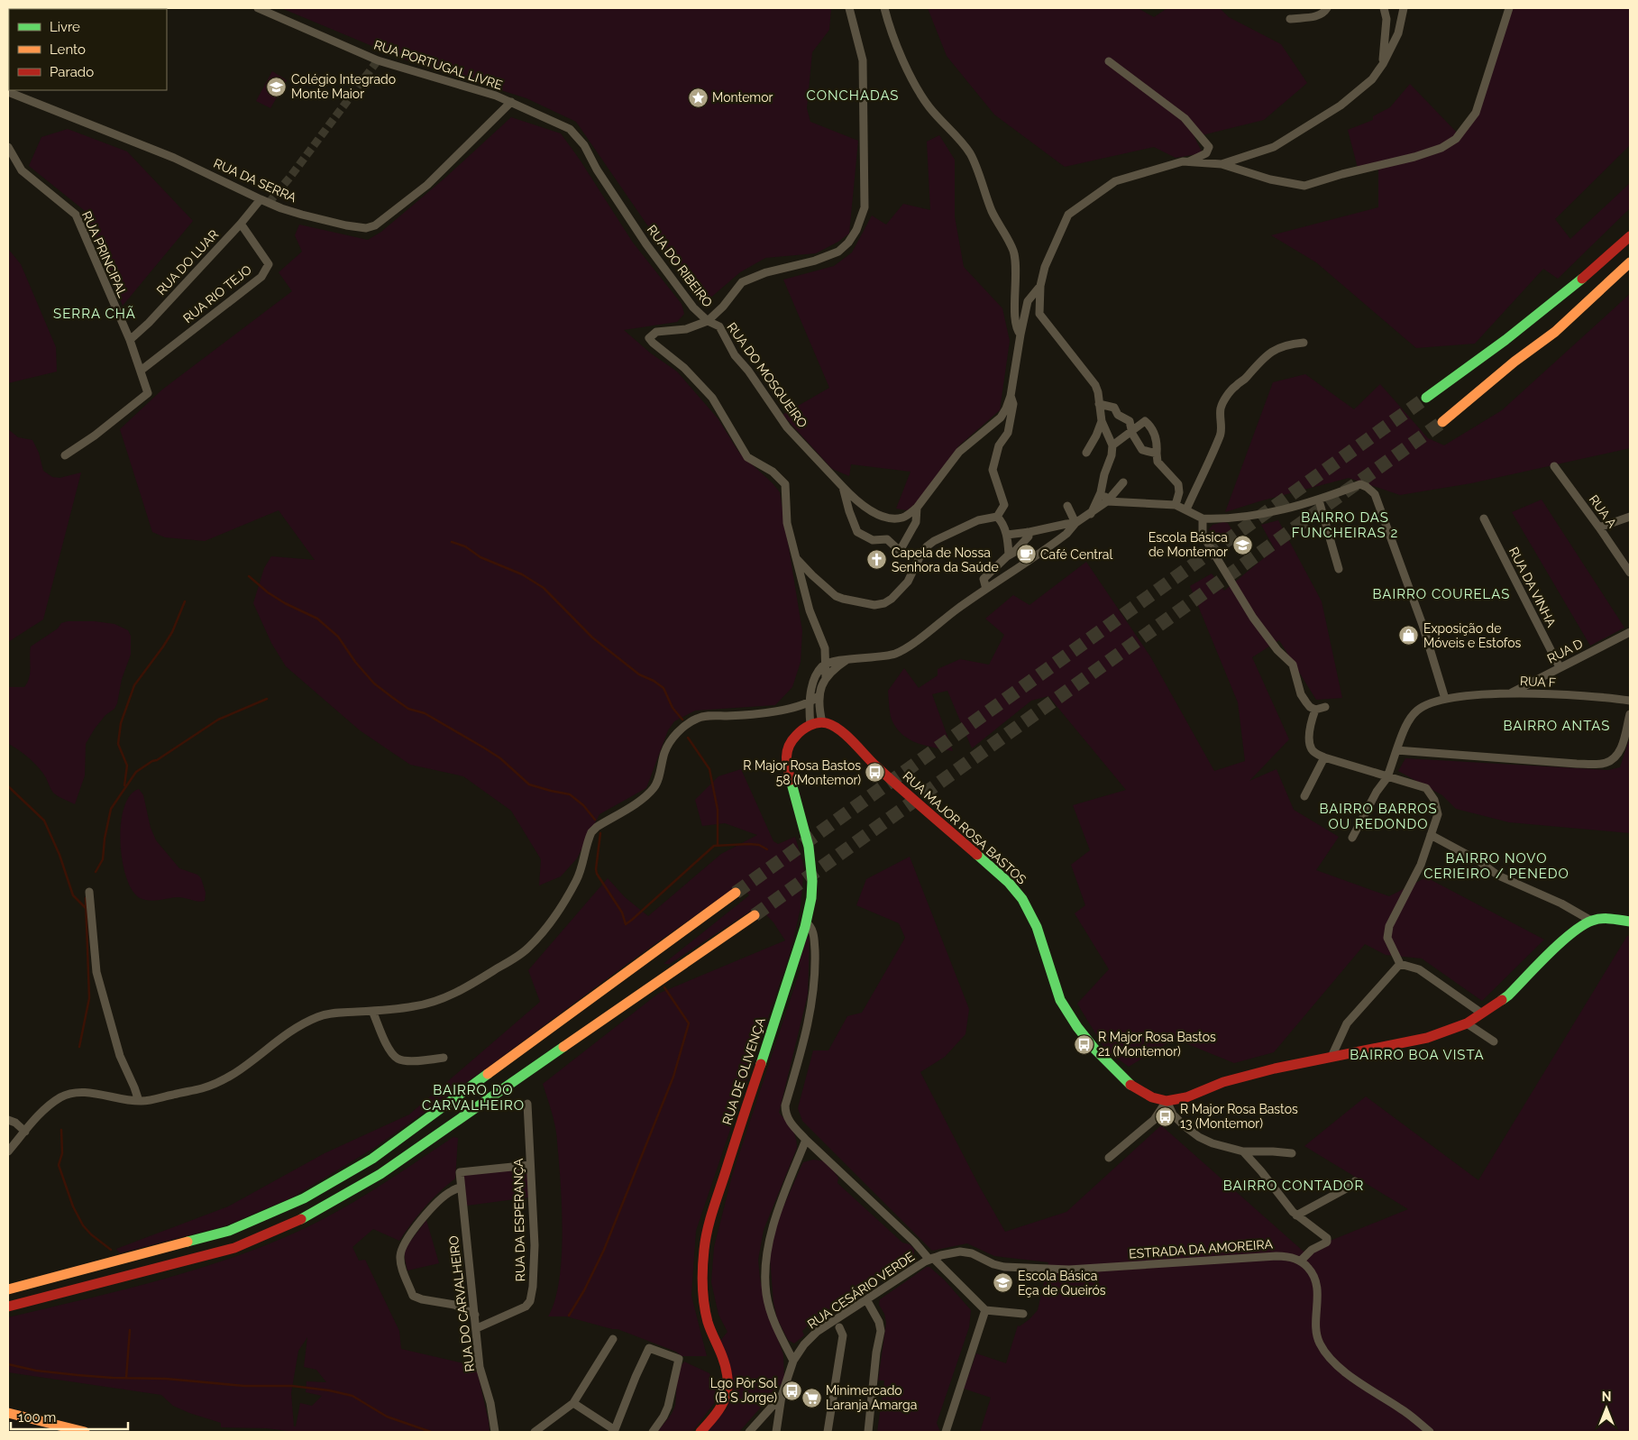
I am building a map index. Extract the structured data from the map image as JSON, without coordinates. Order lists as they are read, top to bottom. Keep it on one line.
{"streets":{"main road":["RUA MAJOR ROSA BASTOS","RUA DE OLIVENÇA"],"street":["RUA PORTUGAL LIVRE","RUA DA SERRA","RUA PRINCIPAL","RUA DO LUAR","RUA DO RIBEIRO","RUA RIO TEJO","RUA DO MOSQUEIRO","RUA A","RUA DA VINHA","RUA D","RUA F","RUA DA ESPERANÇA","ESTRADA DA AMOREIRA","RUA CESÁRIO VERDE","RUA DO CARVALHEIRO"]},"crossings":[["RUA PORTUGAL LIVRE","RUA DA SERRA"],["RUA PORTUGAL LIVRE","RUA DO RIBEIRO"],["RUA DA SERRA","RUA DO LUAR"],["RUA DA SERRA","RUA DO RIBEIRO"],["RUA PRINCIPAL","RUA DO LUAR"],["RUA PRINCIPAL","RUA RIO TEJO"],["RUA DO LUAR","RUA RIO TEJO"],["RUA DO RIBEIRO","RUA DO MOSQUEIRO"],["RUA DA VINHA","RUA D"],["RUA D","RUA F"],["RUA MAJOR ROSA BASTOS","RUA DE OLIVENÇA"],["RUA DA ESPERANÇA","RUA DO CARVALHEIRO"],["ESTRADA DA AMOREIRA","RUA CESÁRIO VERDE"]],"districts":["CONCHADAS","SERRA CHÃ","BAIRRO DAS FUNCHEIRAS 2","BAIRRO COURELAS","BAIRRO ANTAS","BAIRRO BARROS OU REDONDO","BAIRRO NOVO CERIEIRO / PENEDO","BAIRRO BOA VISTA","BAIRRO DO CARVALHEIRO","BAIRRO CONTADOR"],"places":{"school or university":["Colégio Integrado Monte Maior","Escola Básica de Montemor","Escola Básica Eça de Queirós"],"place":["Montemor"],"cafe":["Café Central"],"church":["Capela de Nossa Senhora da Saúde"],"shop":["Exposição de Móveis e Estofos"],"bus stop":["R Major Rosa Bastos 58 (Montemor)","R Major Rosa Bastos 21 (Montemor)","R Major Rosa Bastos 13 (Montemor)","Lgo Pôr Sol (B S Jorge)"],"supermarket":["Minimercado Laranja Amarga"]},"legend":["Livre","Lento","Parado"],"scale_bar":"100 m","north":"top"}
